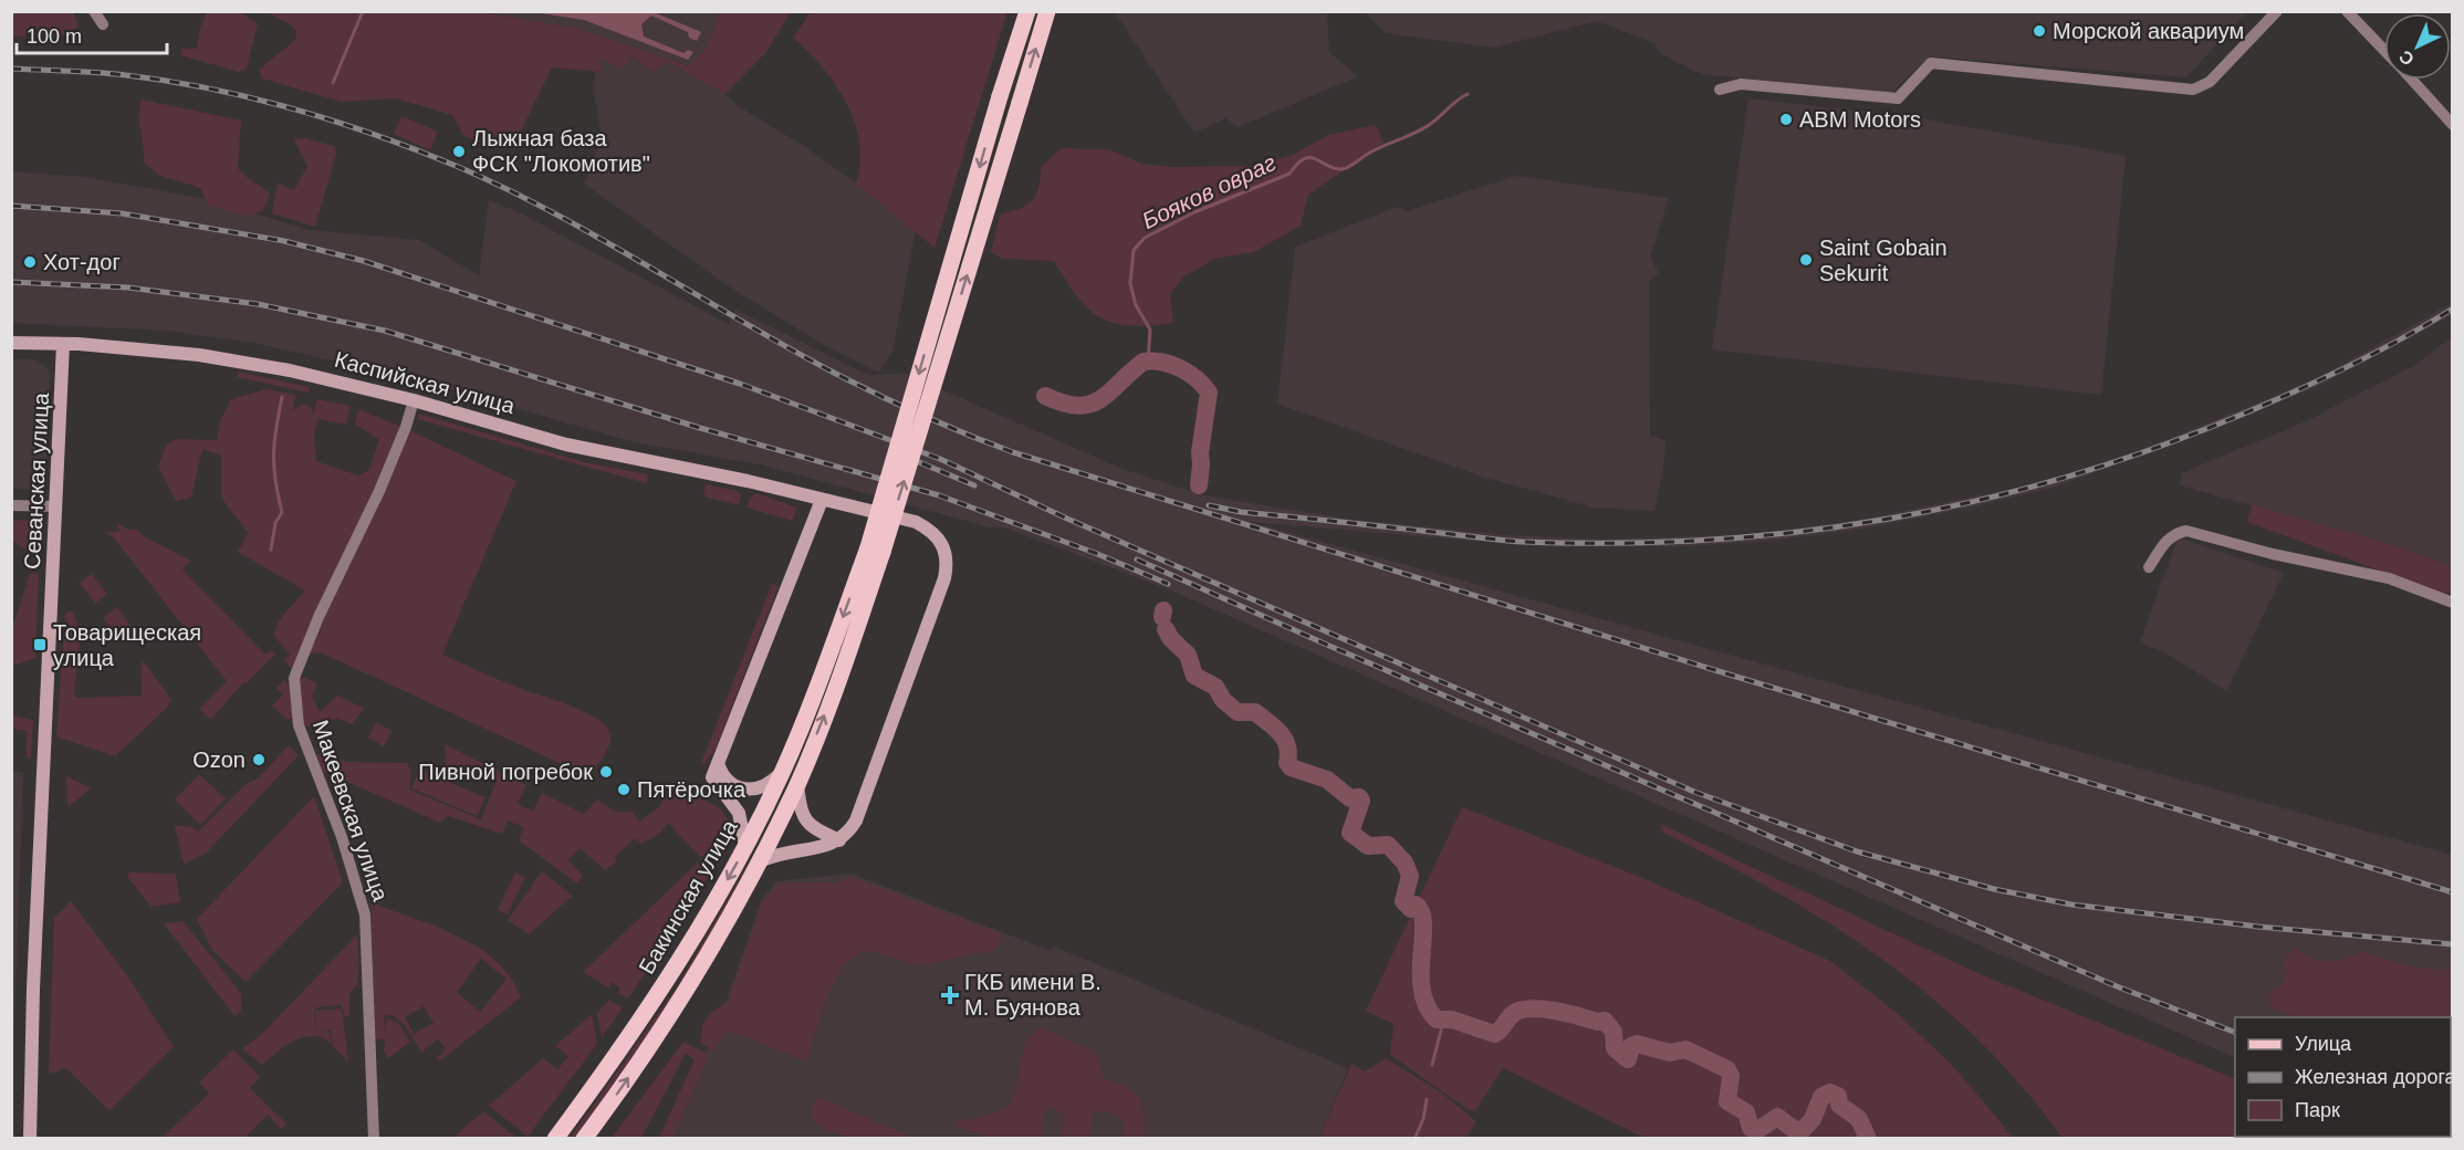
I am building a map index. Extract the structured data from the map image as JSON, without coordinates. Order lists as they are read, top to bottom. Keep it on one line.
{"streets":{"main road":["Каспийская улица","Севанская улица","Бакинская улица"],"street":["Макеевская улица"]},"crossings":[["Каспийская улица","Севанская улица"],["Каспийская улица","Макеевская улица"]],"water":["Бояков овраг"],"places":{"other":["Морской аквариум","ABM Motors","Лыжная база ФСК \"Локомотив\"","Saint Gobain Sekurit","Хот-дог","Ozon","Пивной погребок","Пятёрочка"],"transit":["Товарищеская улица"],"health":["ГКБ имени В. М. Буянова"]},"legend":["Улица","Железная дорога","Парк"],"scale_bar":"100 m","north":"bottom left"}
